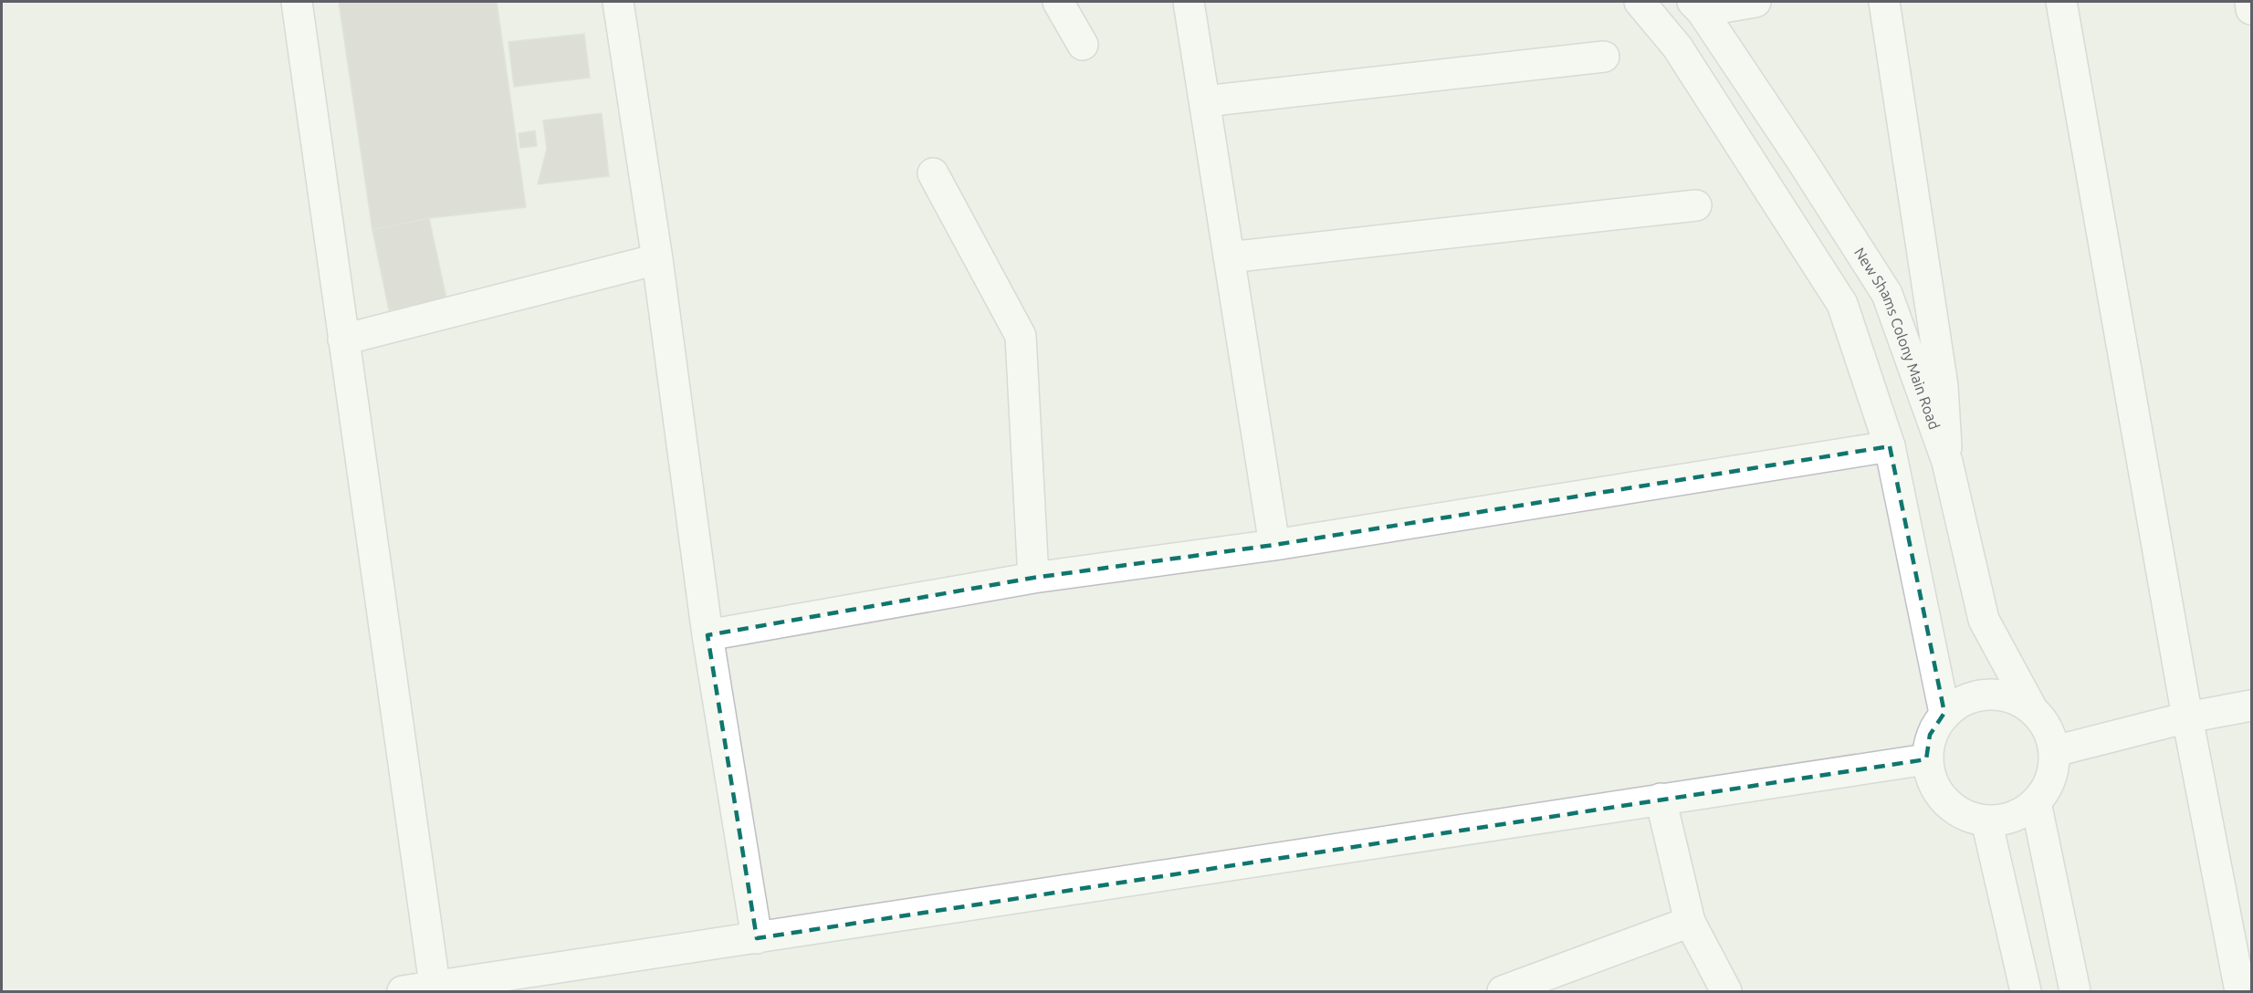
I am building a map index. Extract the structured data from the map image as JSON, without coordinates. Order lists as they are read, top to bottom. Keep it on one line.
{"streets":{"street":["New Shams Colony Main Road"]}}
